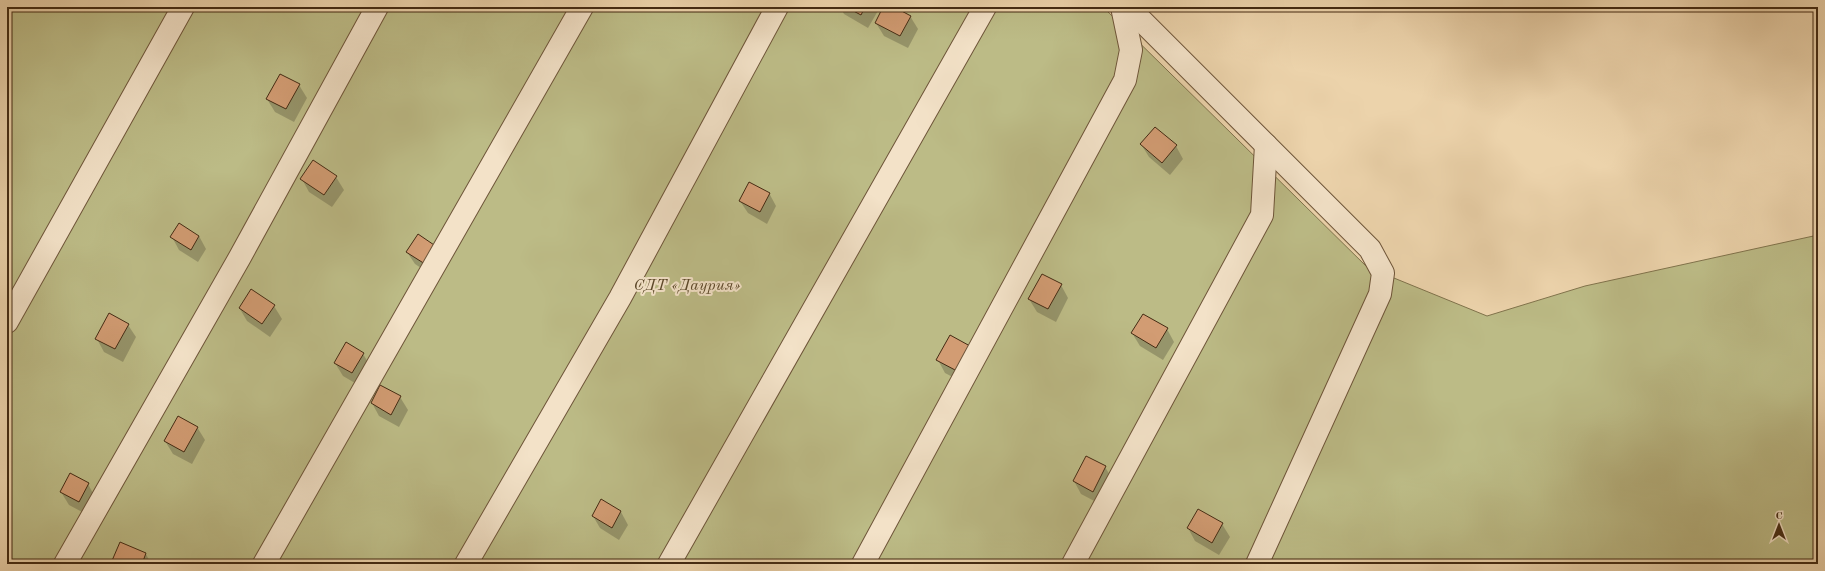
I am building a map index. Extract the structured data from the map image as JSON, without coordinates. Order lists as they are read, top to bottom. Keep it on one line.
{"parks":["СДТ «Даурия»"],"north":"top"}
